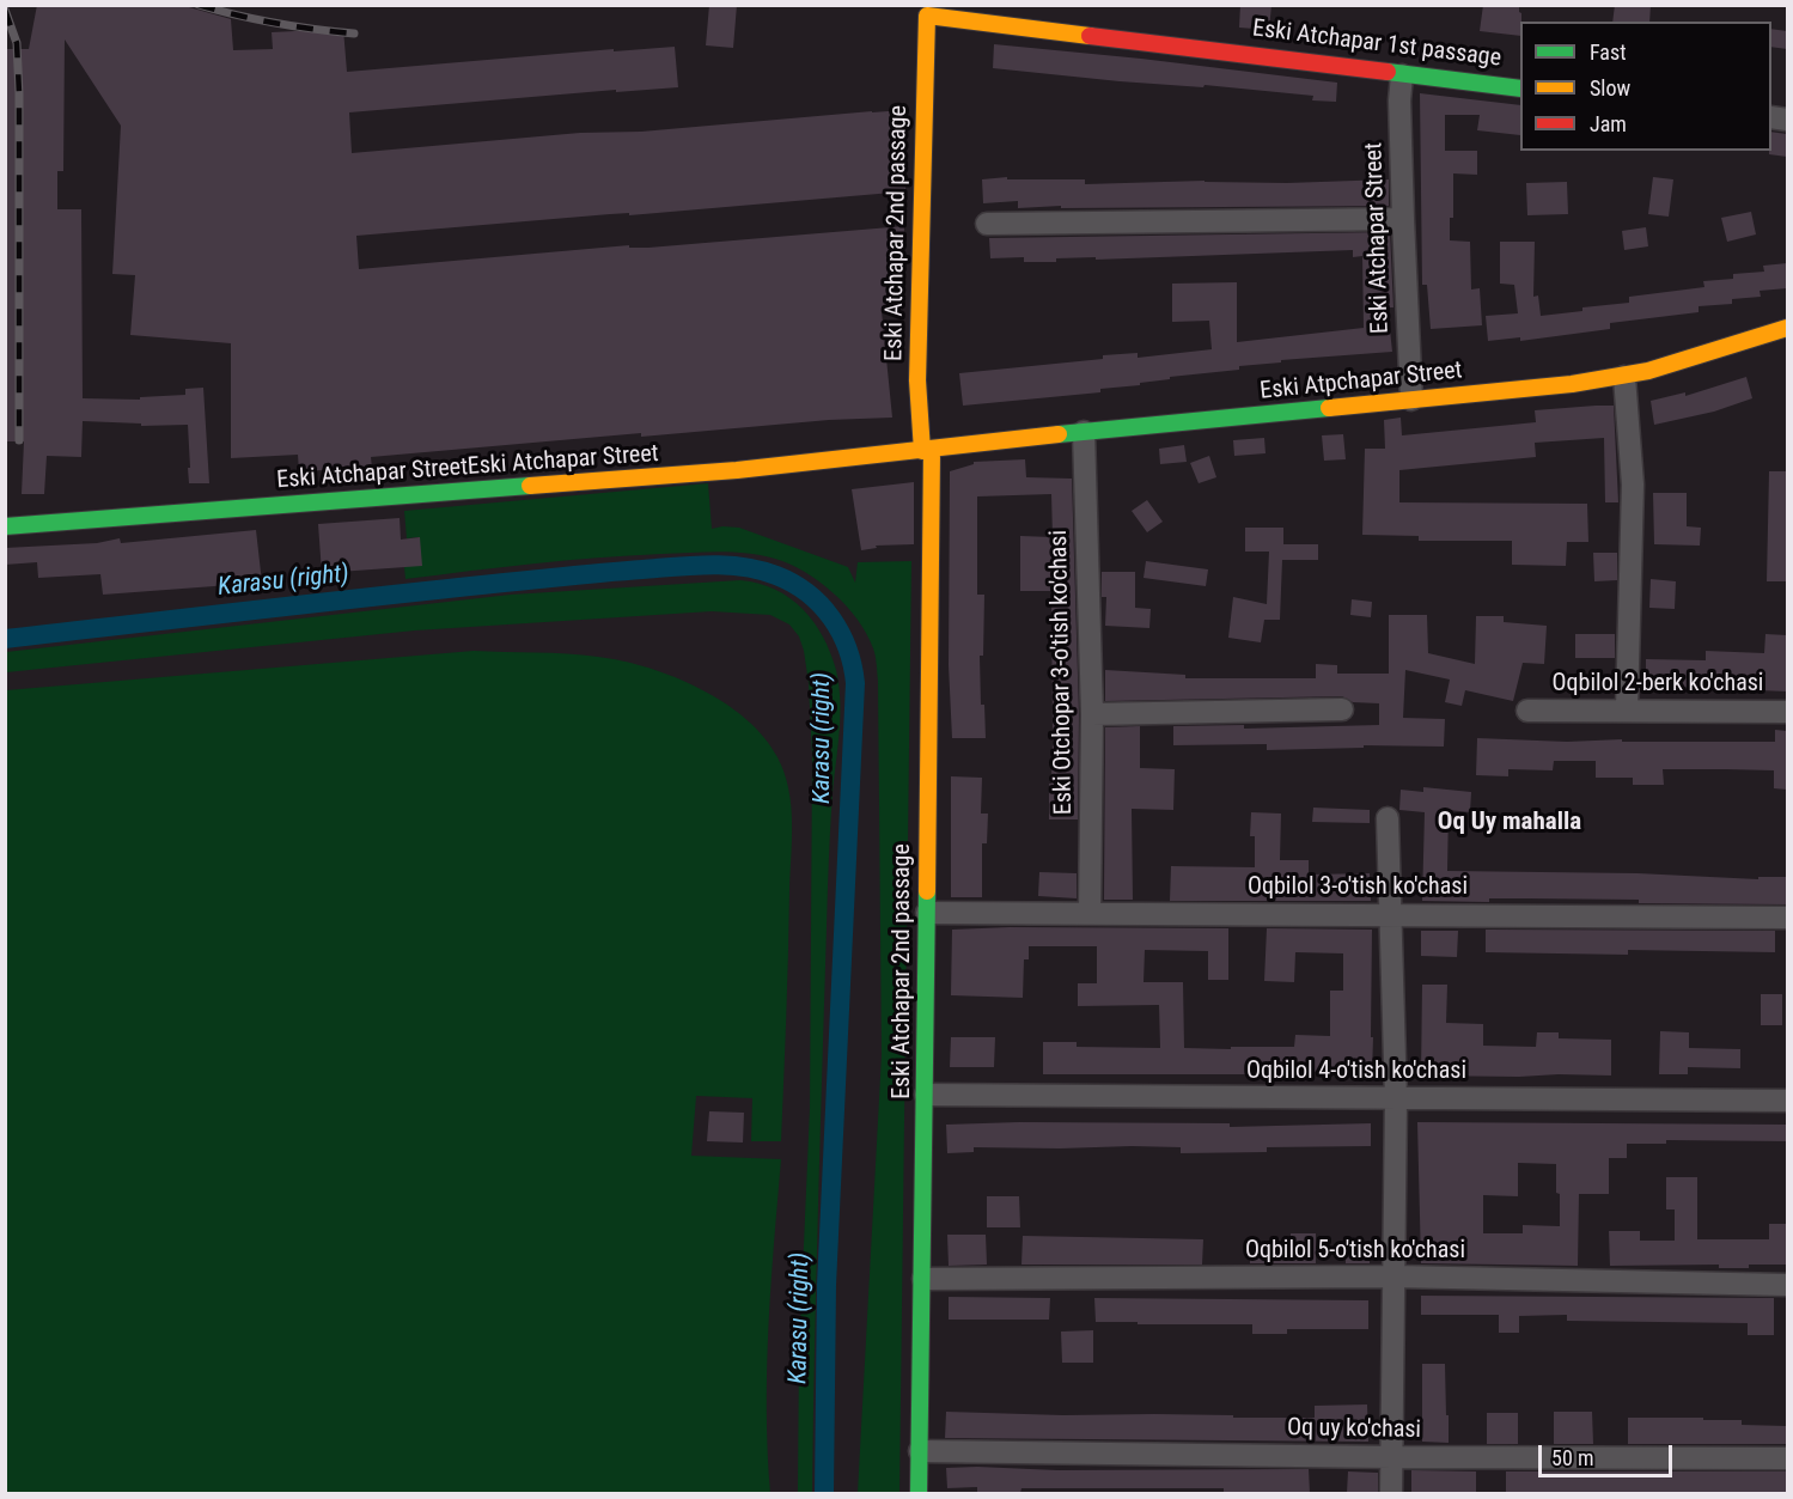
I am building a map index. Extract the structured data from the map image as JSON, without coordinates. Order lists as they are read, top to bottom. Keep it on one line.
{"streets":{"street":["Eski Atchapar 1st passage","Eski Atchapar 2nd passage","Eski Atchapar Street","Eski Atpchapar Street","Eski Atchapar StreetEski Atchapar Street","Eski Otchopar 3-o'tish ko'chasi","Oqbilol 2-berk ko'chasi","Oqbilol 3-o'tish ko'chasi","Oqbilol 4-o'tish ko'chasi","Oqbilol 5-o'tish ko'chasi","Oq uy ko'chasi"]},"crossings":[["Eski Atchapar 1st passage","Eski Atchapar 2nd passage"],["Eski Atchapar 1st passage","Eski Atchapar Street"],["Eski Atchapar 2nd passage","Eski Atpchapar Street"],["Eski Atchapar 2nd passage","Eski Atchapar StreetEski Atchapar Street"],["Eski Atchapar 2nd passage","Oqbilol 3-o'tish ko'chasi"],["Eski Atchapar 2nd passage","Oqbilol 4-o'tish ko'chasi"],["Eski Atchapar 2nd passage","Oqbilol 5-o'tish ko'chasi"],["Eski Atchapar 2nd passage","Oq uy ko'chasi"],["Eski Atchapar Street","Eski Atpchapar Street"],["Eski Atpchapar Street","Eski Atchapar StreetEski Atchapar Street"],["Eski Atpchapar Street","Eski Otchopar 3-o'tish ko'chasi"],["Eski Otchopar 3-o'tish ko'chasi","Oqbilol 3-o'tish ko'chasi"]],"districts":["Oq Uy mahalla"],"water":["Karasu (right)"],"legend":["Fast","Slow","Jam"],"scale_bar":"50 m"}
